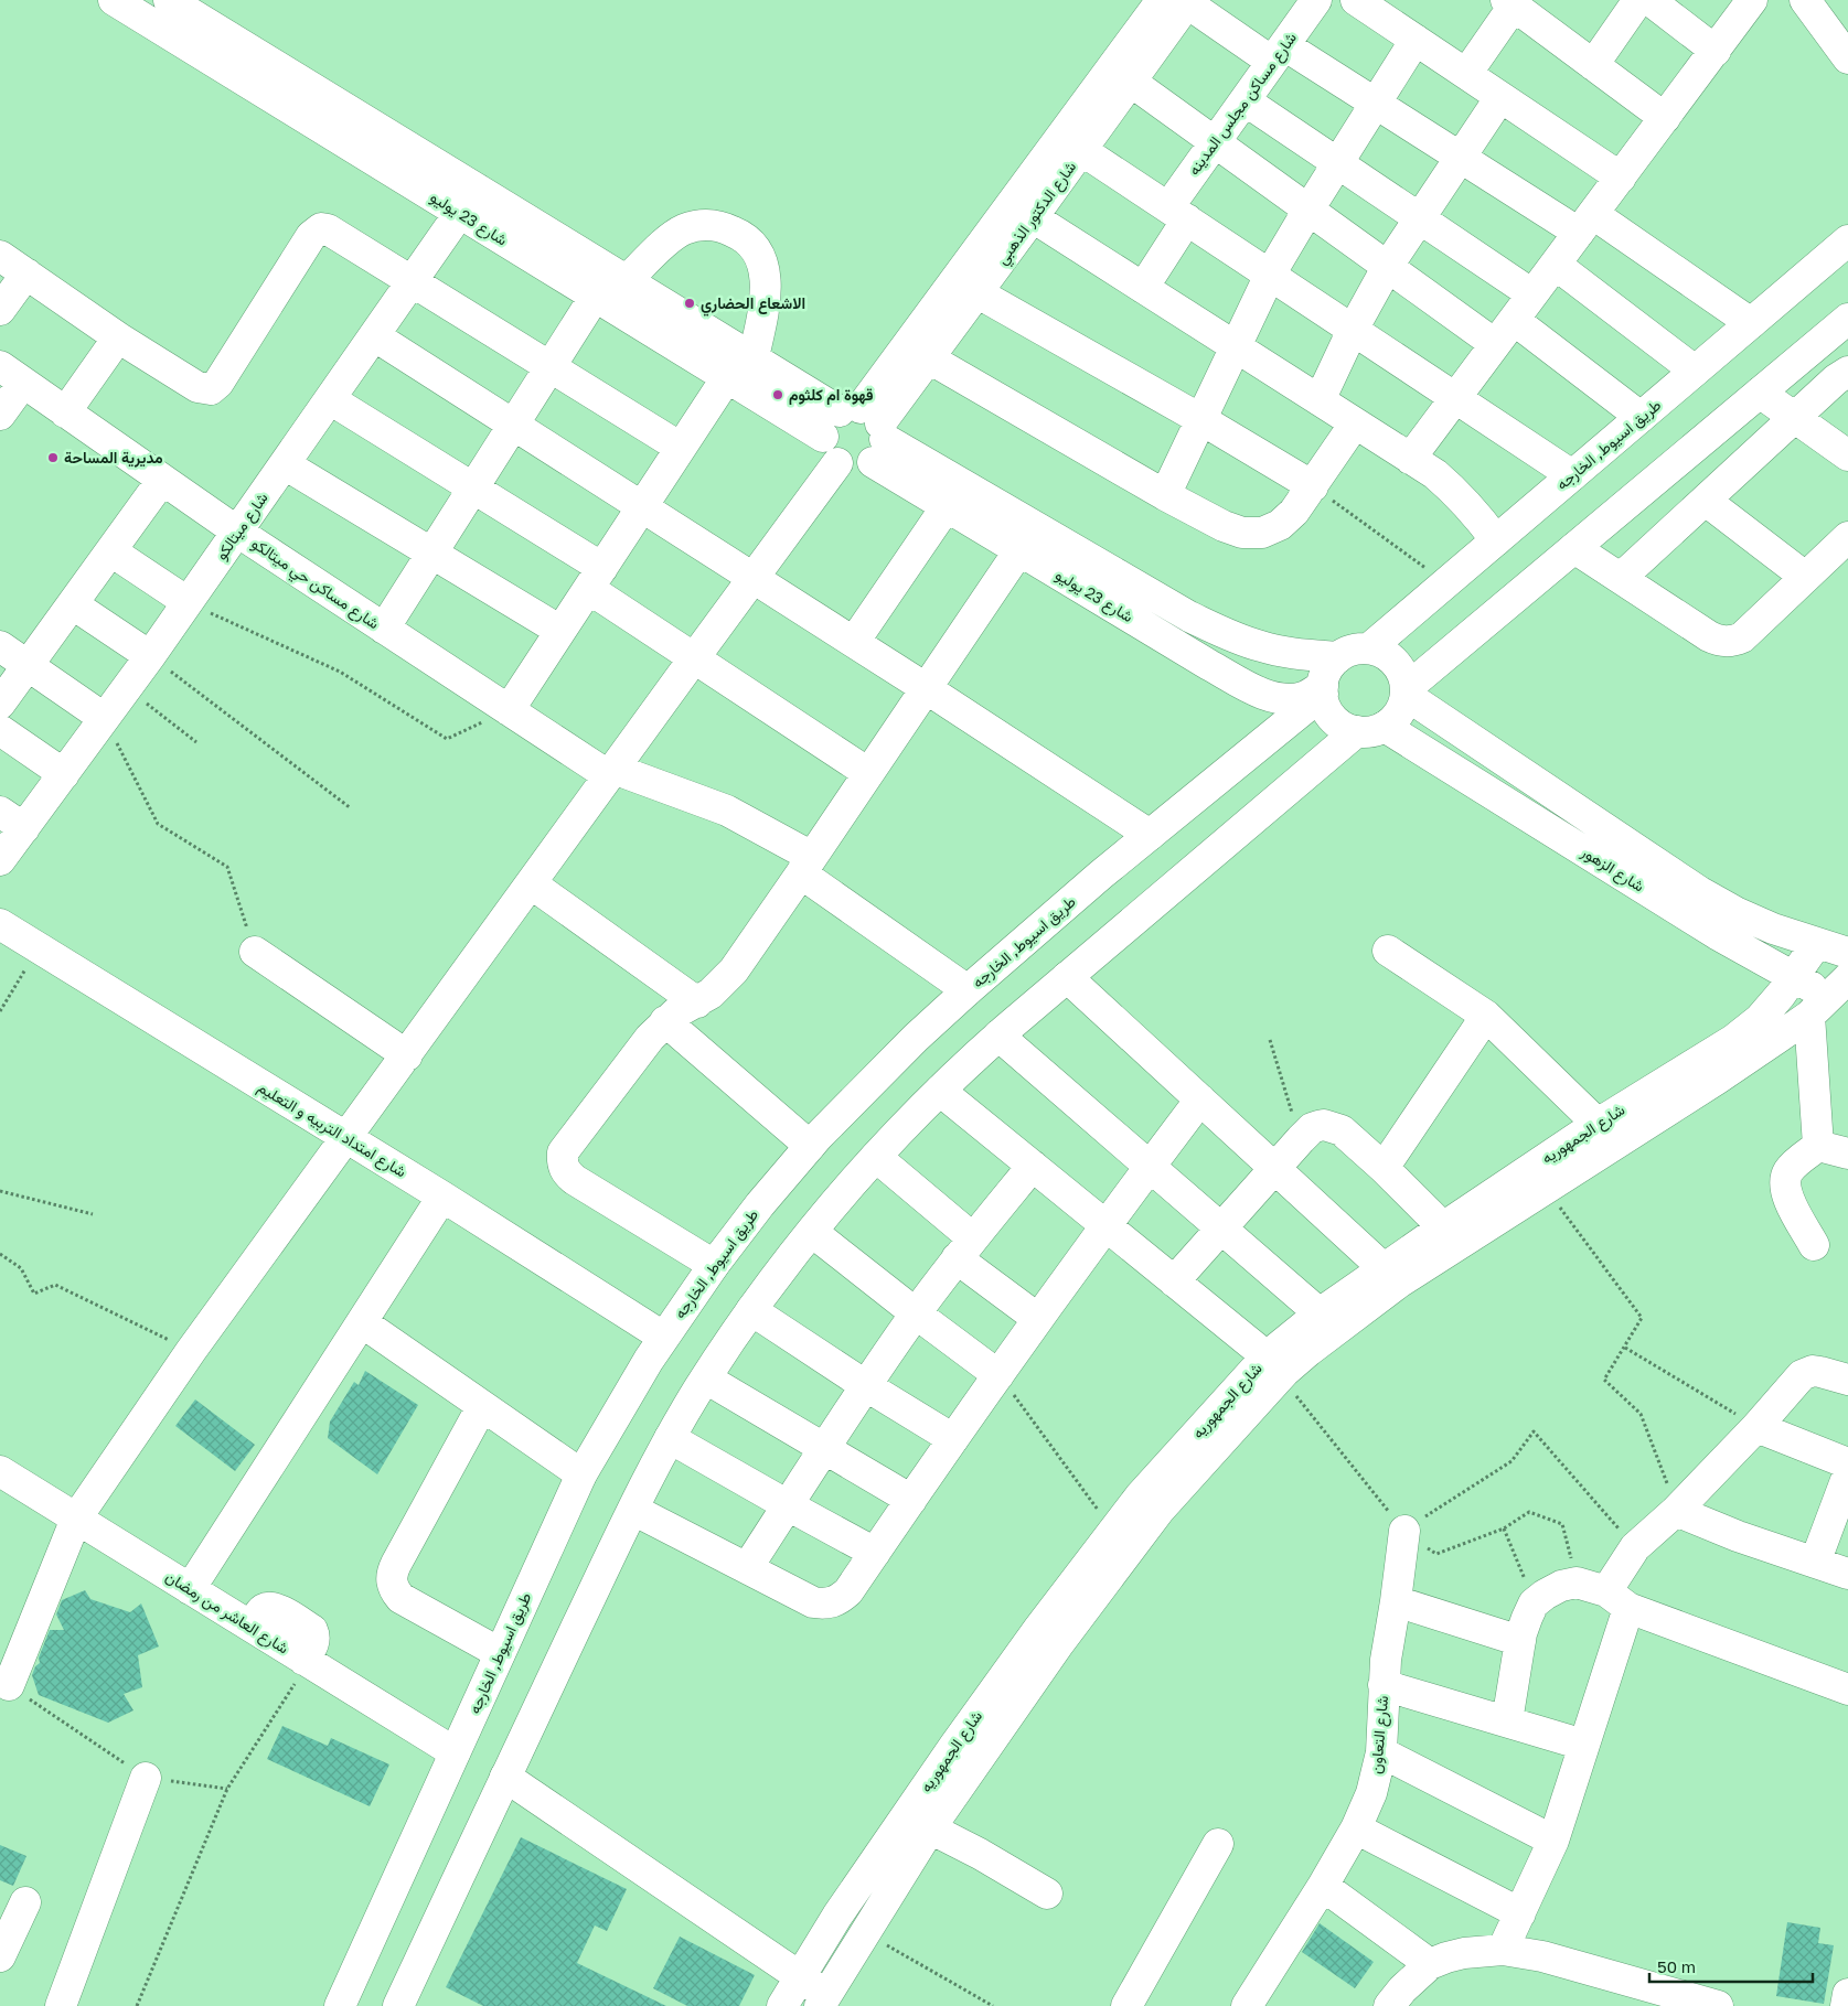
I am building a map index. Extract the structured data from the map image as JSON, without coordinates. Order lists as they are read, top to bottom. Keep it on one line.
{"streets":{"main road":["شارع مساكن مجلس المدينه","شارع الدكتور الذهبي","شارع 23 يوليو","طريق اسيوط, الخارجه","شارع ميتالكو","شارع مساكن حي ميتالكو","شارع الزهور","شارع امتداد التربيه و التعليم","شارع الجمهوريه","شارع العاشر من رمضان","شارع التعاون"]},"crossings":[["شارع الدكتور الذهبي","شارع 23 يوليو"],["شارع 23 يوليو","طريق اسيوط, الخارجه"],["شارع 23 يوليو","شارع ميتالكو"],["شارع 23 يوليو","شارع الزهور"],["طريق اسيوط, الخارجه","شارع مساكن حي ميتالكو"],["طريق اسيوط, الخارجه","شارع الزهور"],["طريق اسيوط, الخارجه","شارع امتداد التربيه و التعليم"],["طريق اسيوط, الخارجه","شارع العاشر من رمضان"],["شارع ميتالكو","شارع مساكن حي ميتالكو"],["شارع الزهور","شارع الجمهوريه"]],"places":["الاشعاع الحضاري","قهوة ام كلثوم","مديرية المساحة"],"scale_bar":"50 m"}
